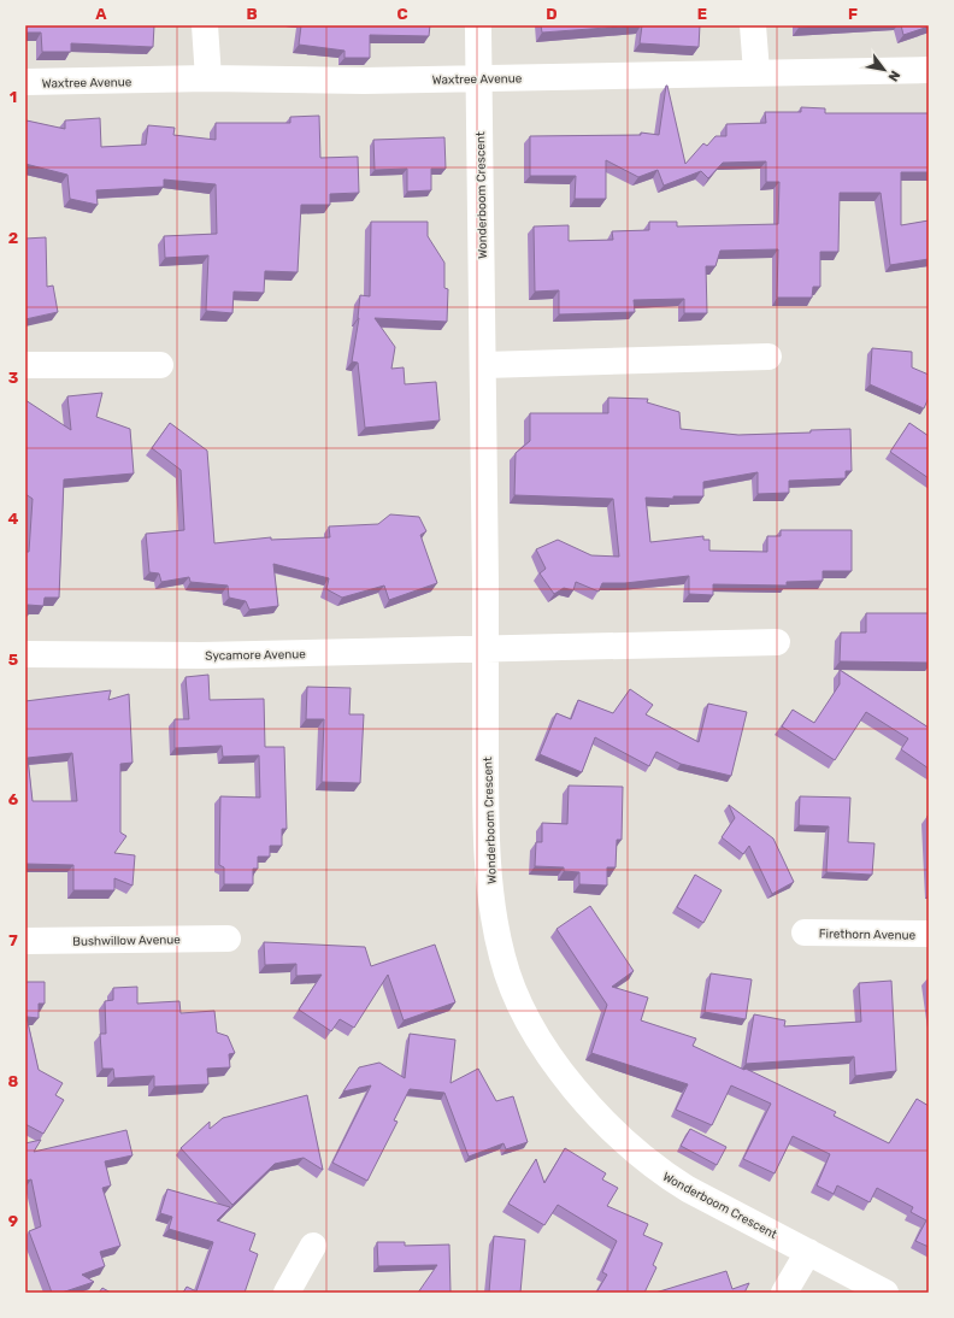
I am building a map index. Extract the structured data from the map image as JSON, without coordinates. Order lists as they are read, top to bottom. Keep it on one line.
{"streets":{"street":["Waxtree Avenue","Wonderboom Crescent","Sycamore Avenue","Firethorn Avenue","Bushwillow Avenue"]},"crossings":[["Waxtree Avenue","Wonderboom Crescent"],["Wonderboom Crescent","Sycamore Avenue"]],"north":"bottom right","grid":{"columns":["A","B","C","D","E","F"],"rows":["1","2","3","4","5","6","7","8","9"]}}
